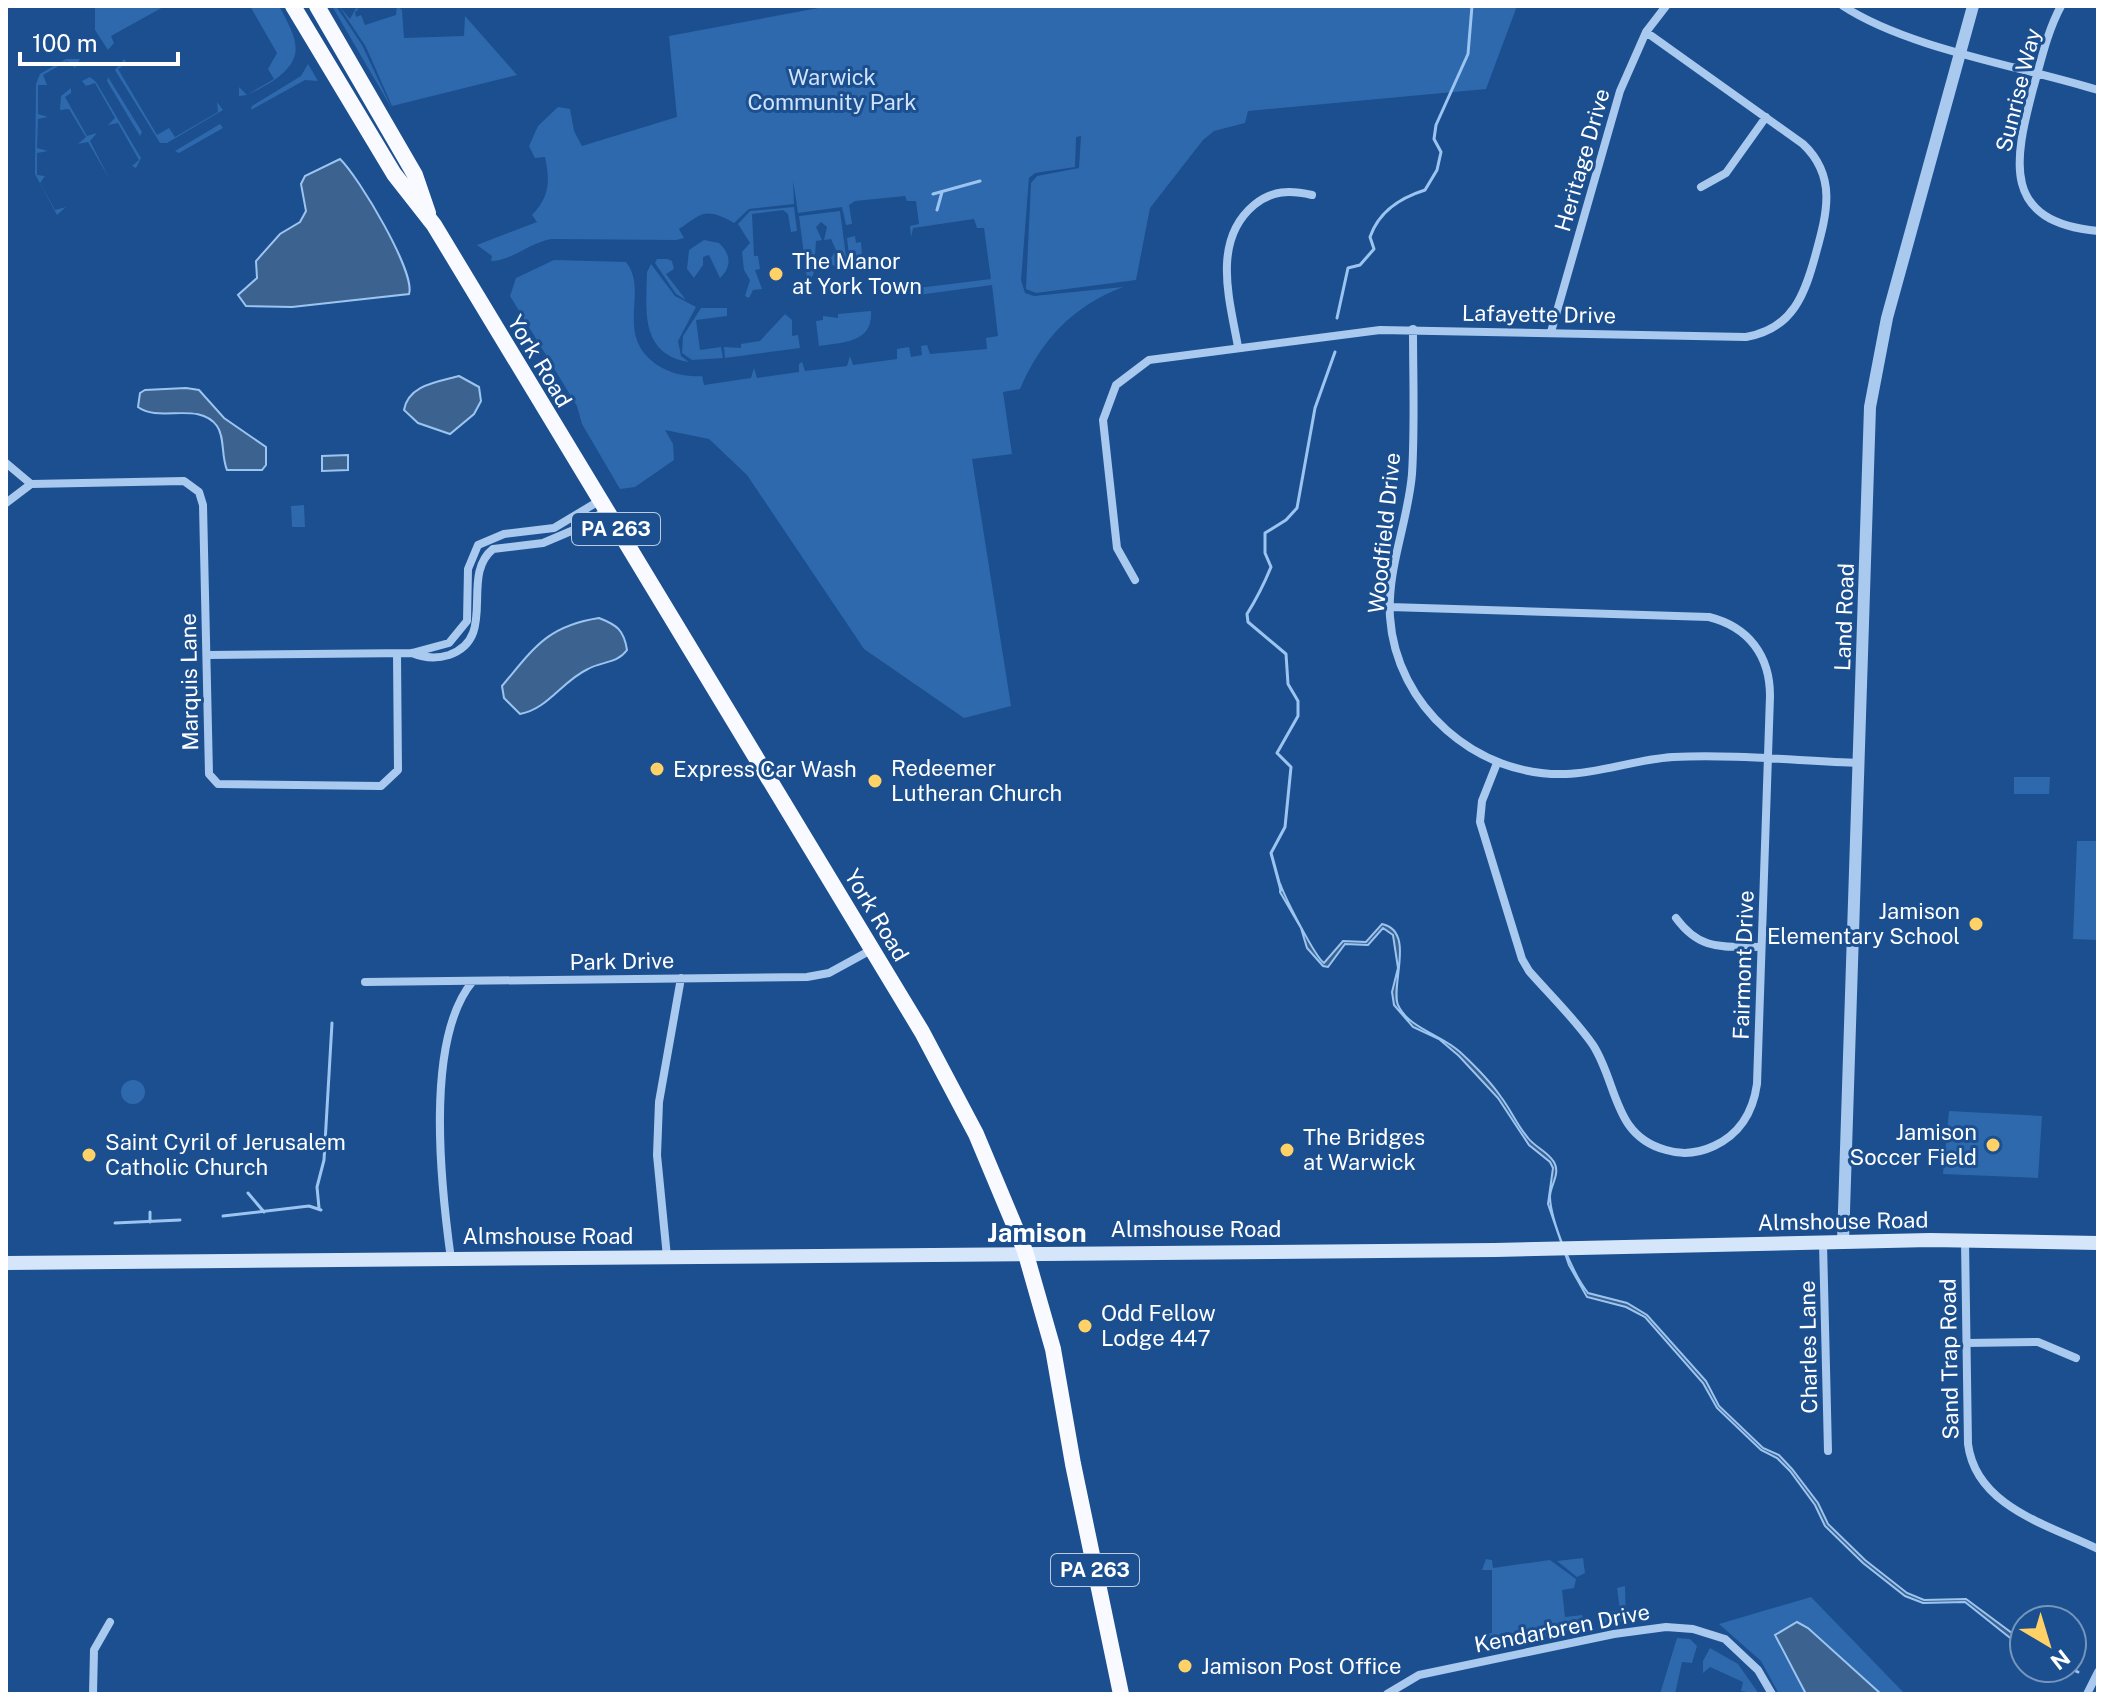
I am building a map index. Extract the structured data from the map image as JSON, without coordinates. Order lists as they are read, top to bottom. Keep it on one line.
{"streets":{"highway":["York Road","PA 263"],"main road":["Almshouse Road"],"street":["Sunrise Way","Heritage Drive","Lafayette Drive","Woodfield Drive","Land Road","Marquis Lane","Park Drive","Fairmont Drive","Charles Lane","Sand Trap Road","Kendarbren Drive"]},"crossings":[["Heritage Drive","Lafayette Drive"],["Lafayette Drive","Woodfield Drive"],["York Road","Park Drive"],["York Road","Almshouse Road"],["Woodfield Drive","Land Road"],["Woodfield Drive","Fairmont Drive"],["Land Road","Almshouse Road"],["Almshouse Road","Charles Lane"],["Almshouse Road","Sand Trap Road"]],"districts":["Jamison"],"parks":["Warwick Community Park"],"places":["The Manor at York Town","Express Car Wash","Redeemer Lutheran Church","Jamison Elementary School","Jamison Soccer Field","The Bridges at Warwick","Saint Cyril of Jerusalem Catholic Church","Odd Fellow Lodge 447","Jamison Post Office"],"scale_bar":"100 m","north":"bottom right"}
